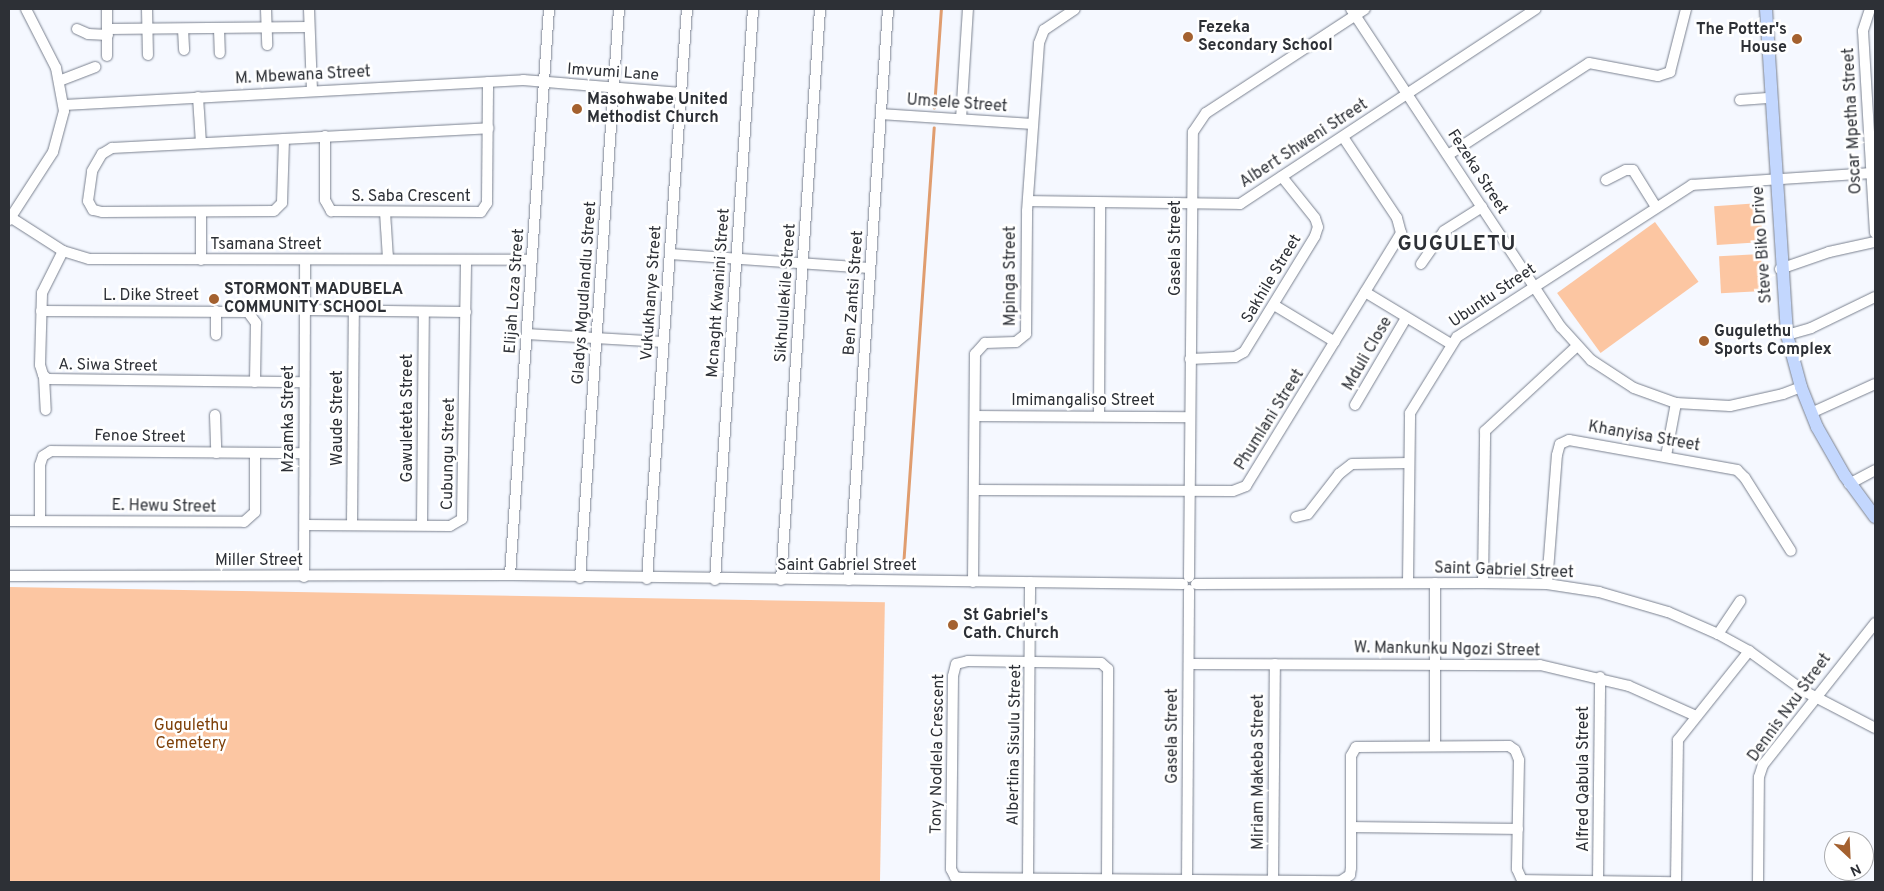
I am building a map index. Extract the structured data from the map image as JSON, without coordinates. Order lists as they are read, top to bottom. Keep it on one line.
{"streets":{"main road":["Steve Biko Drive"],"street":["Imvumi Lane","M. Mbewana Street","Umsele Street","Oscar Mpetha Street","Albert Shweni Street","Fezeka Street","S. Saba Crescent","Tsamana Street","Gasela Street","Mpinga Street","Sakhile Street","Elijah Loza Street","Gladys Mgudlandlu Street","Vukukhanye Street","Mcnaght Kwanini Street","Sikhululekile Street","Ben Zantsi Street","L. Dike Street","Ubuntu Street","Mduli Close","A. Siwa Street","Imimangaliso Street","Waude Street","Gawuleteta Street","Mzamka Street","Phumlani Street","Fenoe Street","Khanyisa Street","Cubungu Street","E. Hewu Street","Miller Street","Saint Gabriel Street","W. Mankunku Ngozi Street","Dennis Nxu Street","Albertina Sisulu Street","Tony Nodlela Crescent","Miriam Makeba Street","Alfred Qabula Street"]},"crossings":[["Imvumi Lane","M. Mbewana Street"],["Imvumi Lane","Elijah Loza Street"],["Imvumi Lane","Gladys Mgudlandlu Street"],["Imvumi Lane","Vukukhanye Street"],["M. Mbewana Street","S. Saba Crescent"],["M. Mbewana Street","Elijah Loza Street"],["Umsele Street","Mpinga Street"],["Umsele Street","Ben Zantsi Street"],["Oscar Mpetha Street","Ubuntu Street"],["Albert Shweni Street","Fezeka Street"],["Albert Shweni Street","Gasela Street"],["Albert Shweni Street","Mpinga Street"],["Albert Shweni Street","Sakhile Street"],["Albert Shweni Street","Phumlani Street"],["Fezeka Street","Steve Biko Drive"],["Fezeka Street","Gasela Street"],["Fezeka Street","Ubuntu Street"],["Tsamana Street","Elijah Loza Street"],["Tsamana Street","A. Siwa Street"],["Tsamana Street","Mzamka Street"],["Tsamana Street","Cubungu Street"],["Steve Biko Drive","Ubuntu Street"],["Gasela Street","Sakhile Street"],["Gasela Street","Imimangaliso Street"],["Gasela Street","Phumlani Street"],["Gasela Street","Saint Gabriel Street"],["Gasela Street","W. Mankunku Ngozi Street"],["Mpinga Street","Imimangaliso Street"],["Mpinga Street","Phumlani Street"],["Mpinga Street","Saint Gabriel Street"],["Elijah Loza Street","Miller Street"],["Elijah Loza Street","Saint Gabriel Street"],["Gladys Mgudlandlu Street","Saint Gabriel Street"],["Vukukhanye Street","Saint Gabriel Street"],["Mcnaght Kwanini Street","Saint Gabriel Street"],["Sikhululekile Street","Saint Gabriel Street"],["Ben Zantsi Street","Saint Gabriel Street"],["L. Dike Street","A. Siwa Street"],["Ubuntu Street","Saint Gabriel Street"],["A. Siwa Street","Mzamka Street"],["Waude Street","Cubungu Street"],["Gawuleteta Street","Cubungu Street"],["Mzamka Street","Fenoe Street"],["Mzamka Street","Cubungu Street"],["Mzamka Street","Miller Street"],["Fenoe Street","E. Hewu Street"],["Khanyisa Street","Saint Gabriel Street"],["Miller Street","Saint Gabriel Street"],["Saint Gabriel Street","Dennis Nxu Street"],["Saint Gabriel Street","Albertina Sisulu Street"],["W. Mankunku Ngozi Street","Miriam Makeba Street"],["W. Mankunku Ngozi Street","Alfred Qabula Street"],["Albertina Sisulu Street","Tony Nodlela Crescent"]],"districts":["GUGULETU"],"parks":["Gugulethu Cemetery"],"places":["Fezeka Secondary School","The Potter's House","Masohwabe United Methodist Church","STORMONT MADUBELA COMMUNITY SCHOOL","Gugulethu Sports Complex","St Gabriel's Cath. Church"],"north":"bottom right"}
